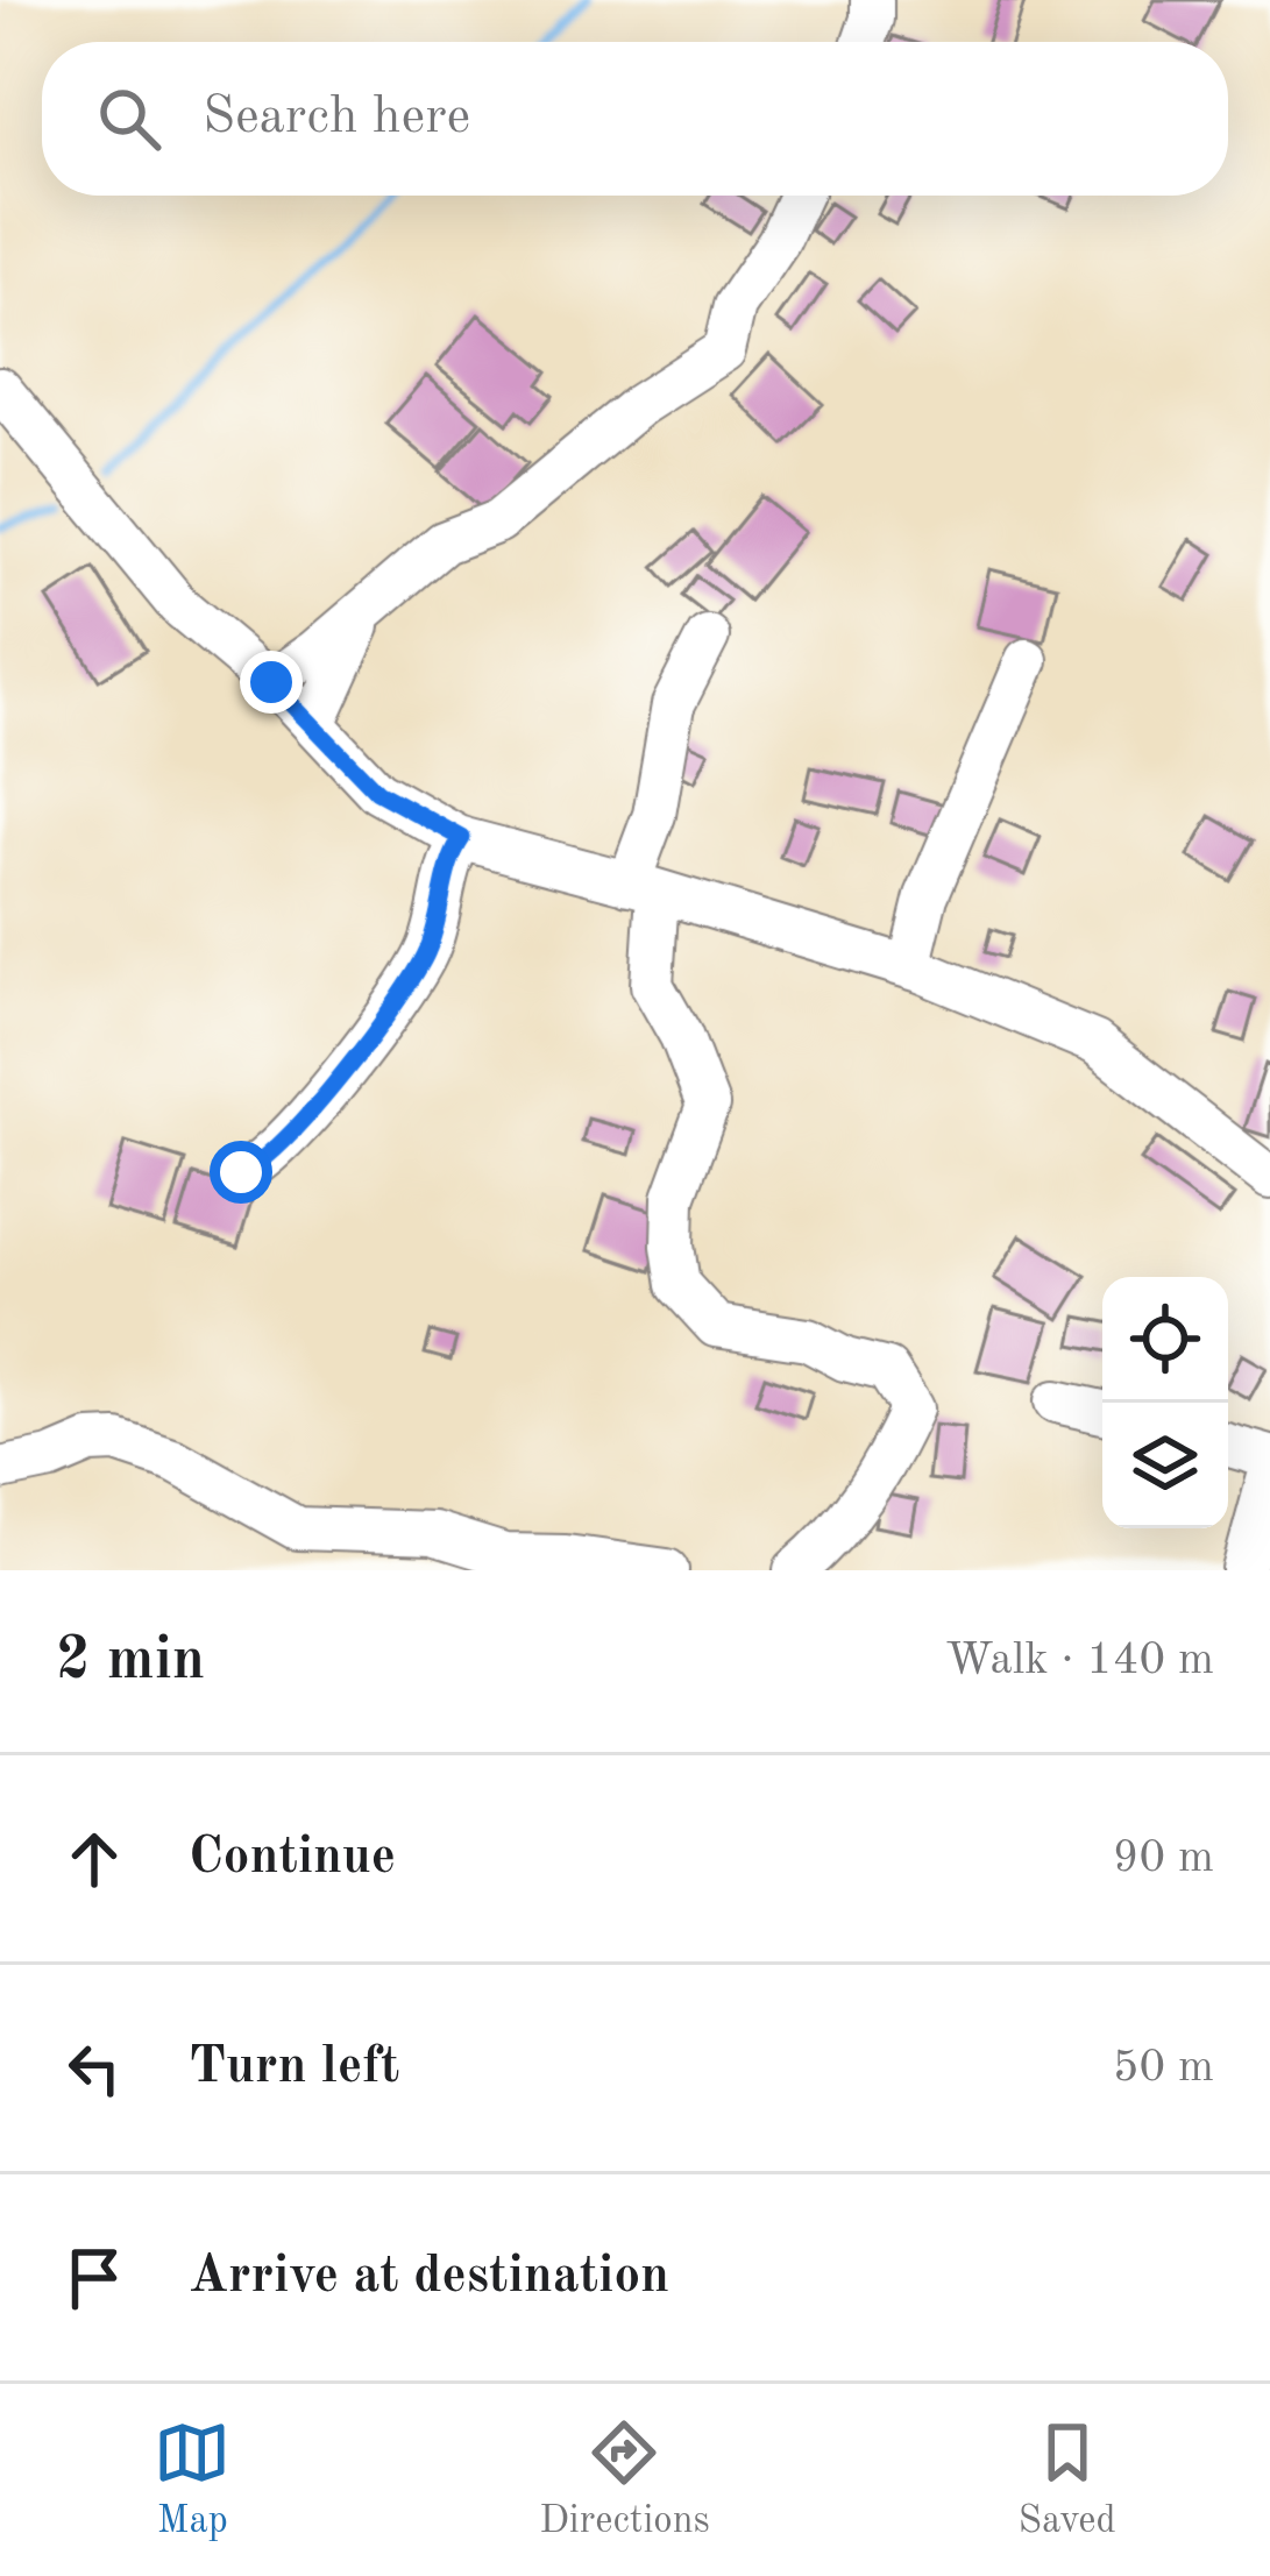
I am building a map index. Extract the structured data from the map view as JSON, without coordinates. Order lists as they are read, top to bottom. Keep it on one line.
{"page":{"search":"Search here","heading":["2 min","Walk · 140 m"],"list":[["Continue","90 m"],["Turn left","50 m"],"Arrive at destination"],"nav":["Map","Directions","Saved"]}}
